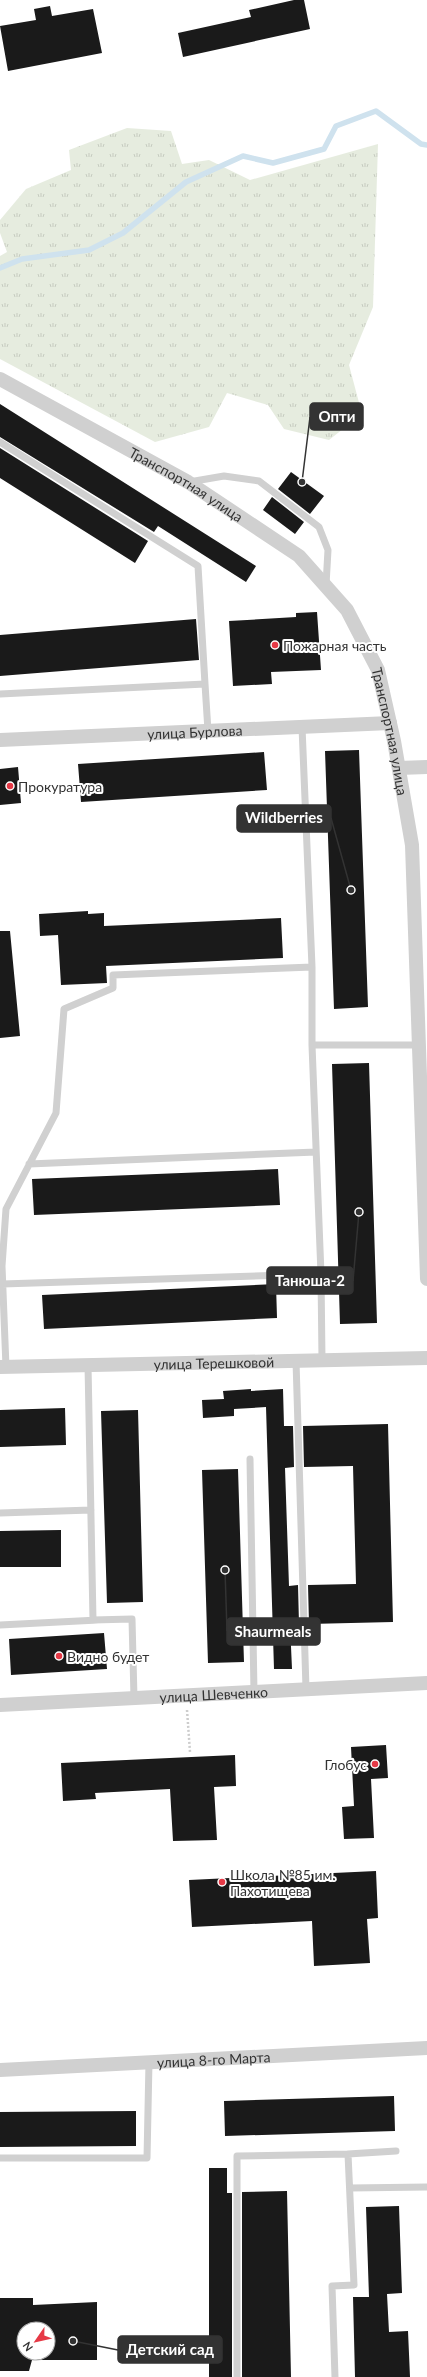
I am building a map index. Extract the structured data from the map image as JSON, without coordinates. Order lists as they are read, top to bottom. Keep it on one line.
{"streets":{"street":["Транспортная улица","улица Бурлова","улица Терешковой","улица Шевченко","улица 8-го Марта"]},"crossings":[["Транспортная улица","улица Бурлова"]],"places":["Опти","Пожарная часть","Прокуратура","Wildberries","Танюша-2","Shaurmeals","Видно будет","Глобус","Школа №85 им. Пахотищева","Детский сад"],"north":"bottom left"}
